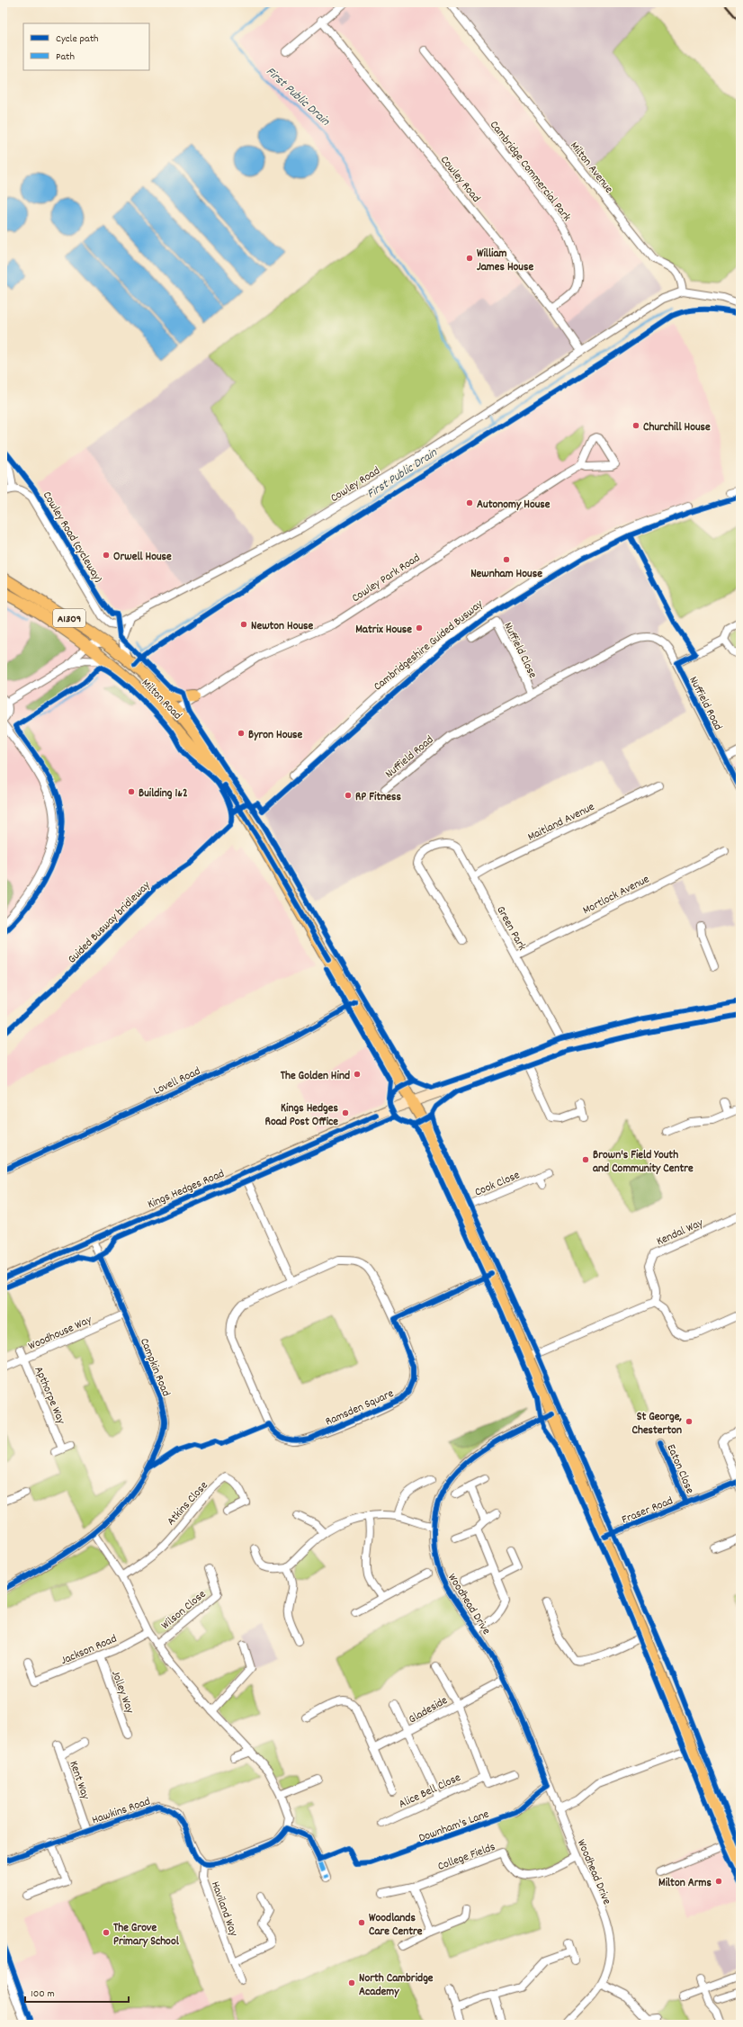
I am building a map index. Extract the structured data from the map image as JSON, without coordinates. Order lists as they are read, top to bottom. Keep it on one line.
{"streets":{"main road":["A1309","Milton Road"],"street":["Milton Avenue","Cambridge Commercial Park","Cowley Road","Cowley Park Road","Cambridgeshire Guided Busway","Nuffield Close","Nuffield Road","Maitland Avenue","Mortlock Avenue","Green Park","Lovell Road","Cook Close","Kings Hedges Road","Kendal Way","Woodhouse Way","Campkin Road","Apthorpe Way","Ramsden Square","Eaton Close","Atkins Close","Fraser Road","Woodhead Drive","Wilson Close","Jackson Road","Jolley Way","Gladeside","Kent Way","Alice Bell Close","Hawkins Road","College Fields","Haviland Way"],"cycle path":["Cowley Road (cycleway)","Guided Busway bridleway","Downham's Lane"]},"crossings":[["Milton Avenue","Cowley Road"],["Cambridge Commercial Park","Cowley Road"],["Cowley Park Road","A1309"],["Cowley Park Road","Milton Road"],["A1309","Milton Road"],["Nuffield Close","Nuffield Road"],["Milton Road","Lovell Road"],["Milton Road","Cook Close"],["Milton Road","Kings Hedges Road"],["Milton Road","Fraser Road"],["Milton Road","Woodhead Drive"],["Maitland Avenue","Green Park"],["Mortlock Avenue","Green Park"],["Green Park","Kings Hedges Road"],["Kings Hedges Road","Campkin Road"],["Woodhouse Way","Campkin Road"],["Woodhouse Way","Apthorpe Way"],["Eaton Close","Fraser Road"],["Woodhead Drive","Gladeside"],["Woodhead Drive","College Fields"],["Jackson Road","Jolley Way"],["Gladeside","Alice Bell Close"],["Kent Way","Hawkins Road"],["Hawkins Road","Haviland Way"]],"water":["First Public Drain"],"places":["William James House","Churchill House","Autonomy House","Orwell House","Newnham House","Newton House","Matrix House","Byron House","Building 1&2","RP Fitness","The Golden Hind","Kings Hedges Road Post Office","Brown's Field Youth and Community Centre","St George, Chesterton","Milton Arms","Woodlands Care Centre","The Grove Primary School","North Cambridge Academy"],"legend":["Cycle path","Path"],"scale_bar":"100 m"}
